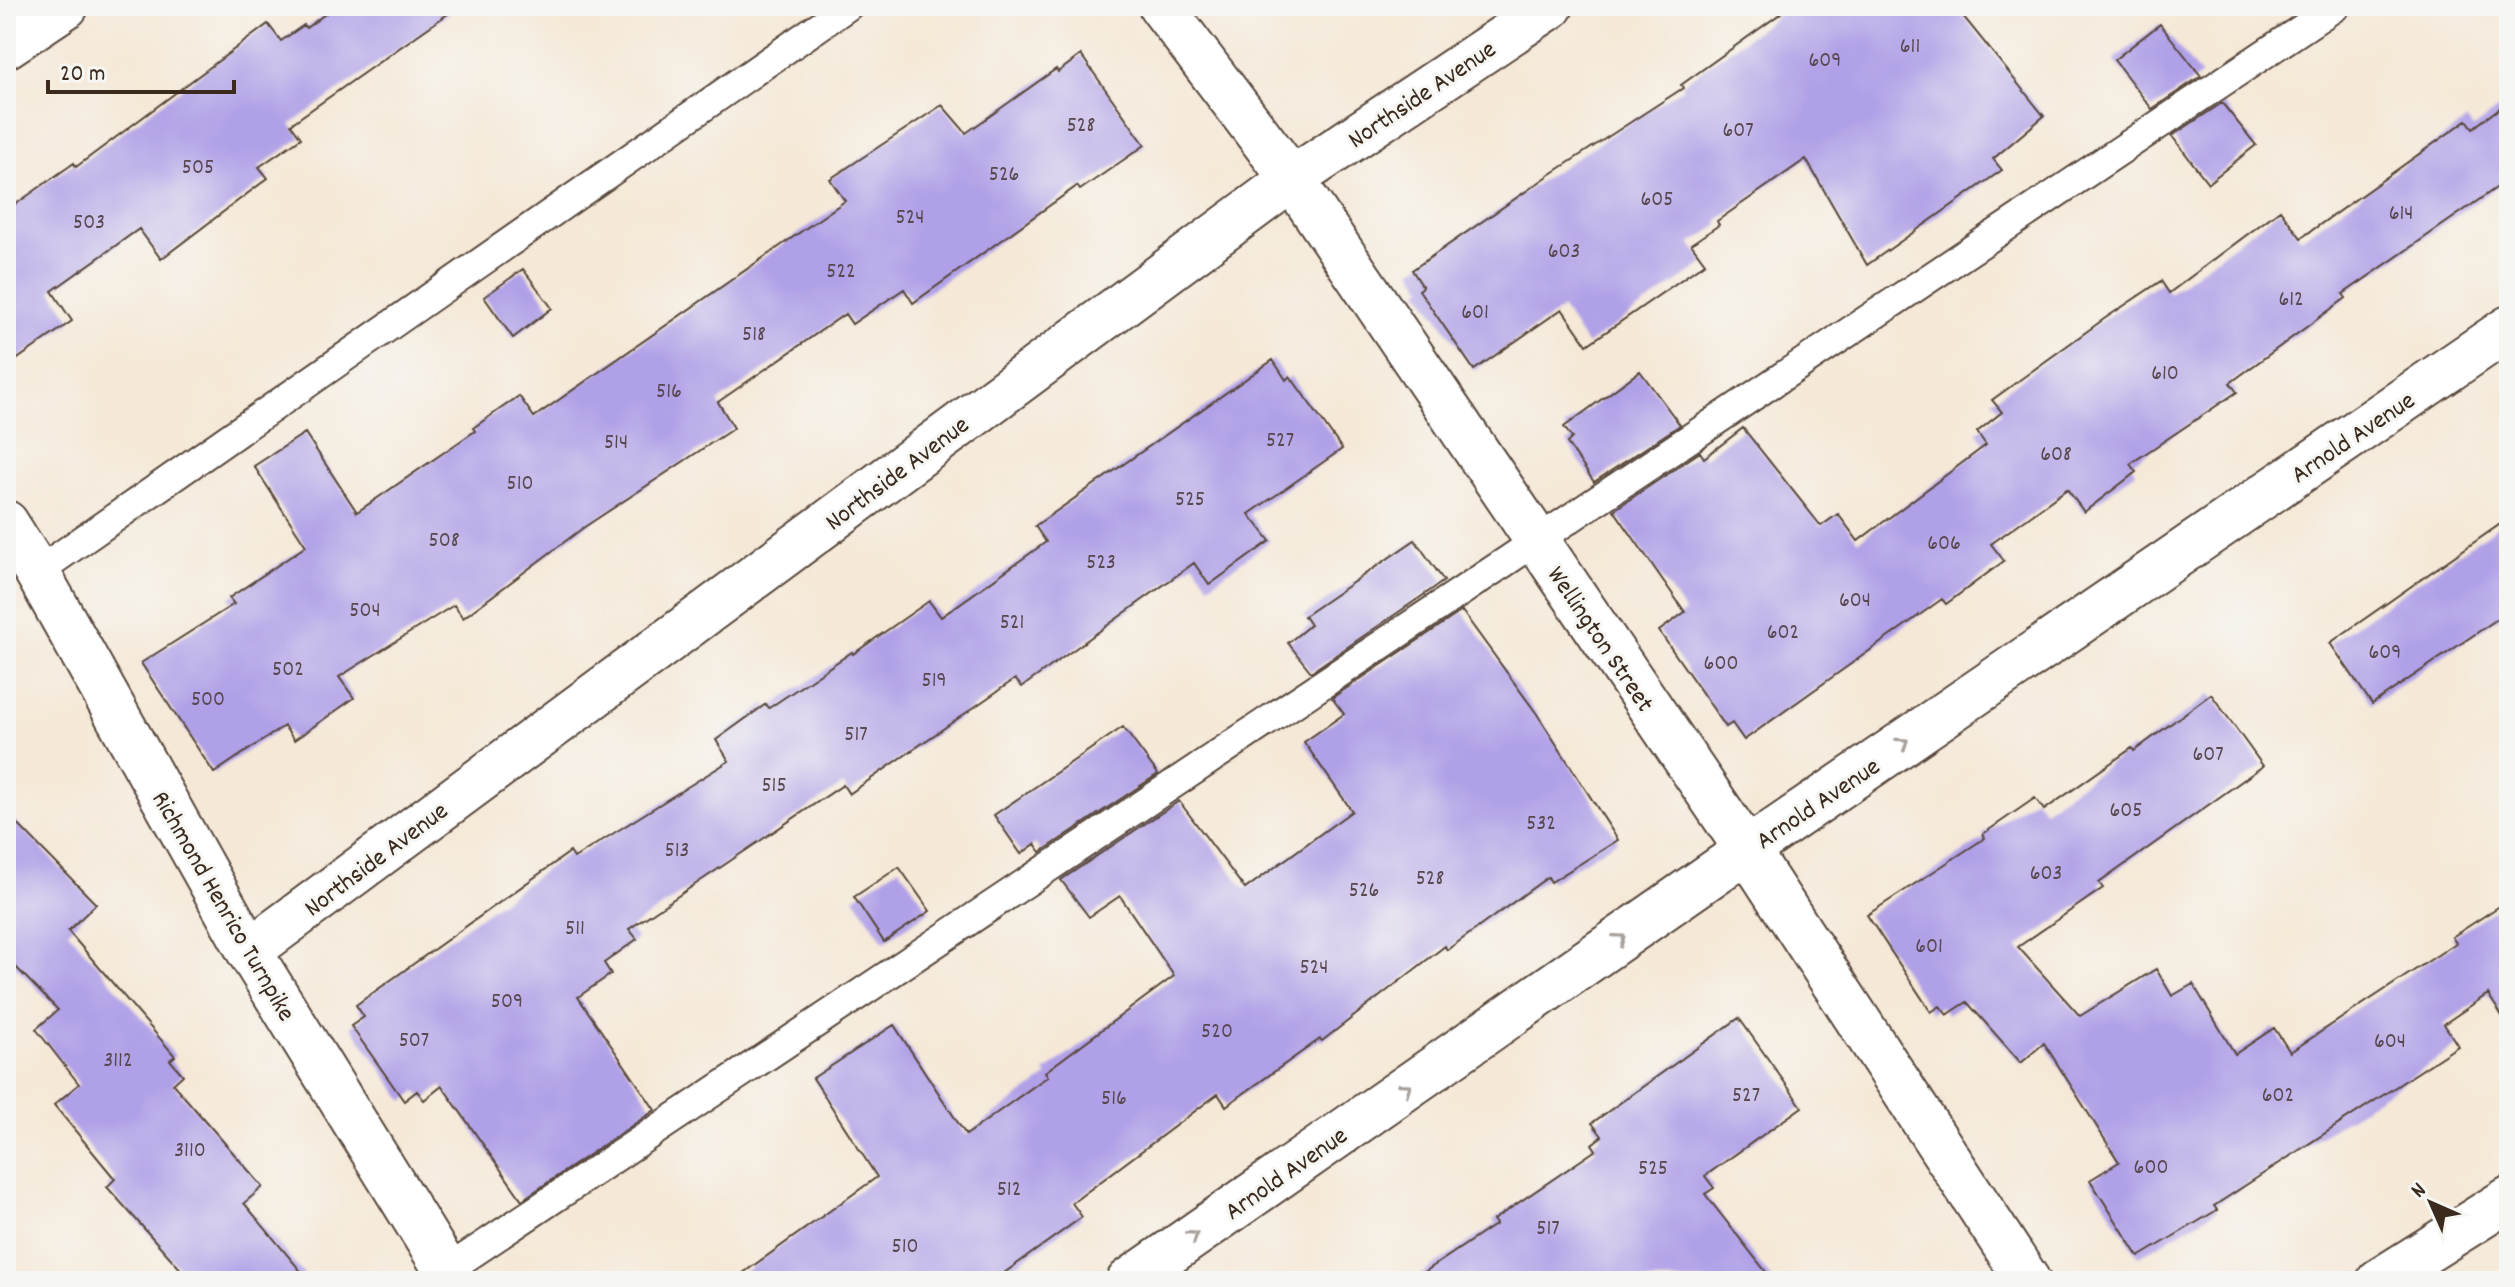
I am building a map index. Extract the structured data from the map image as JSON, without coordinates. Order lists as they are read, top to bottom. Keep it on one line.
{"streets":{"street":["Northside Avenue","Arnold Avenue","Wellington Street","Richmond Henrico Turnpike"]},"crossings":[["Northside Avenue","Wellington Street"],["Northside Avenue","Richmond Henrico Turnpike"],["Arnold Avenue","Wellington Street"]],"one_way":["Arnold Avenue"],"house_numbers":["611","609","528","607","505","526","605","614","524","503","603","522","612","601","518","610","516","527","514","608","510","525","508","606","523","604","504","521","602","609","600","502","519","500","517","607","515","605","532","513","603","528","526","511","601","524","509","520","507","604","3112","527","602","516","3110","600","525","512","517","510"],"scale_bar":"20 m","north":"top left"}
